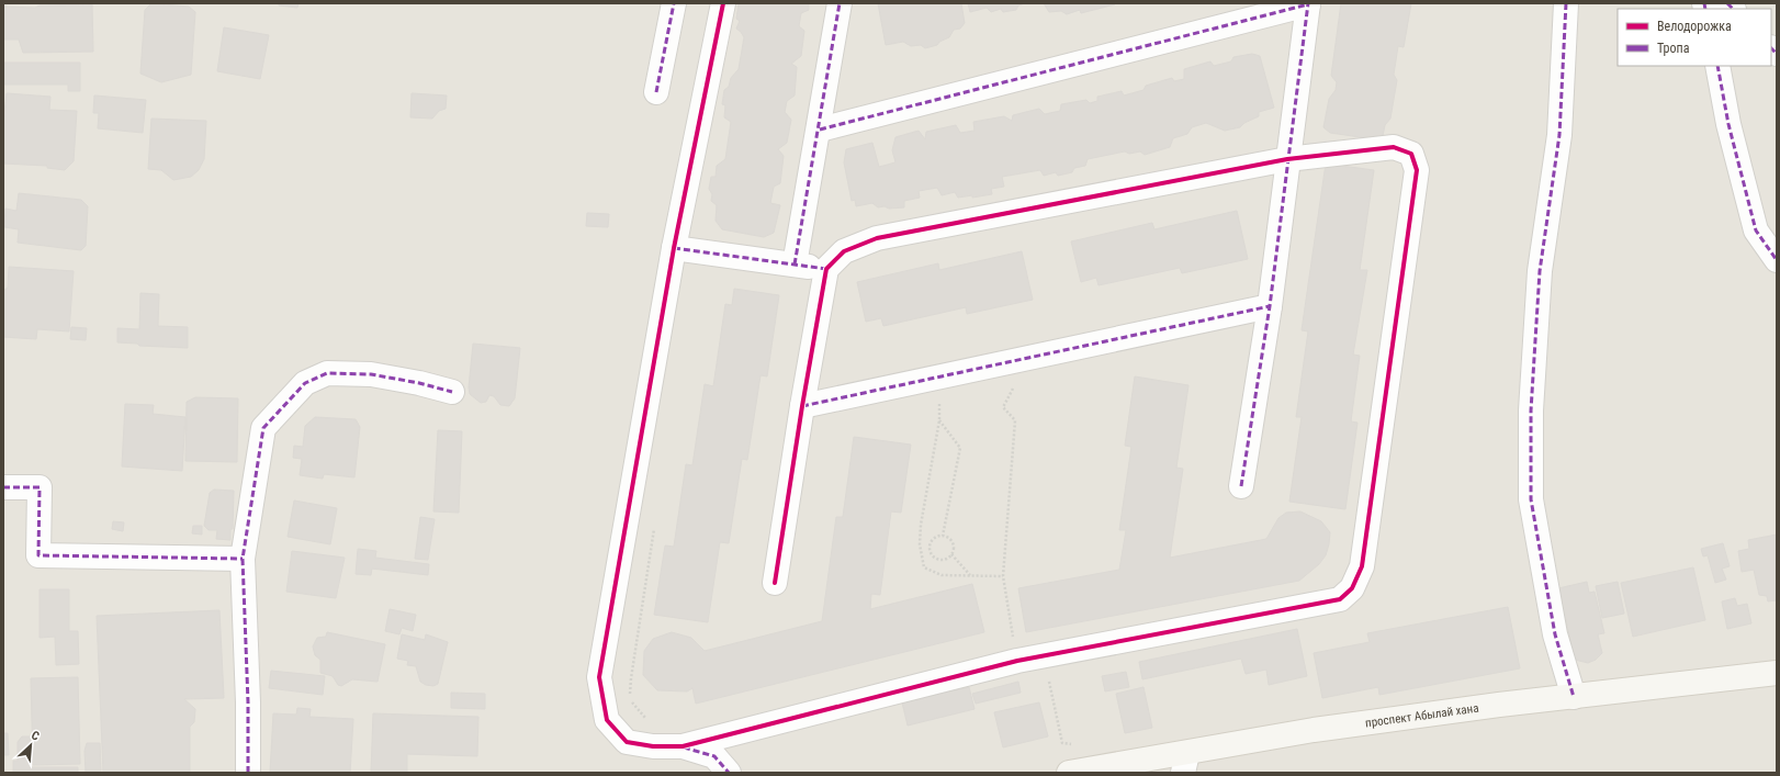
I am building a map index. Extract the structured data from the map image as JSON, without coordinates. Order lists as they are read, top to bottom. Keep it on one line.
{"streets":{"main road":["проспект Абылай хана"]},"legend":["Велодорожка","Тропа"],"north":"top right"}
